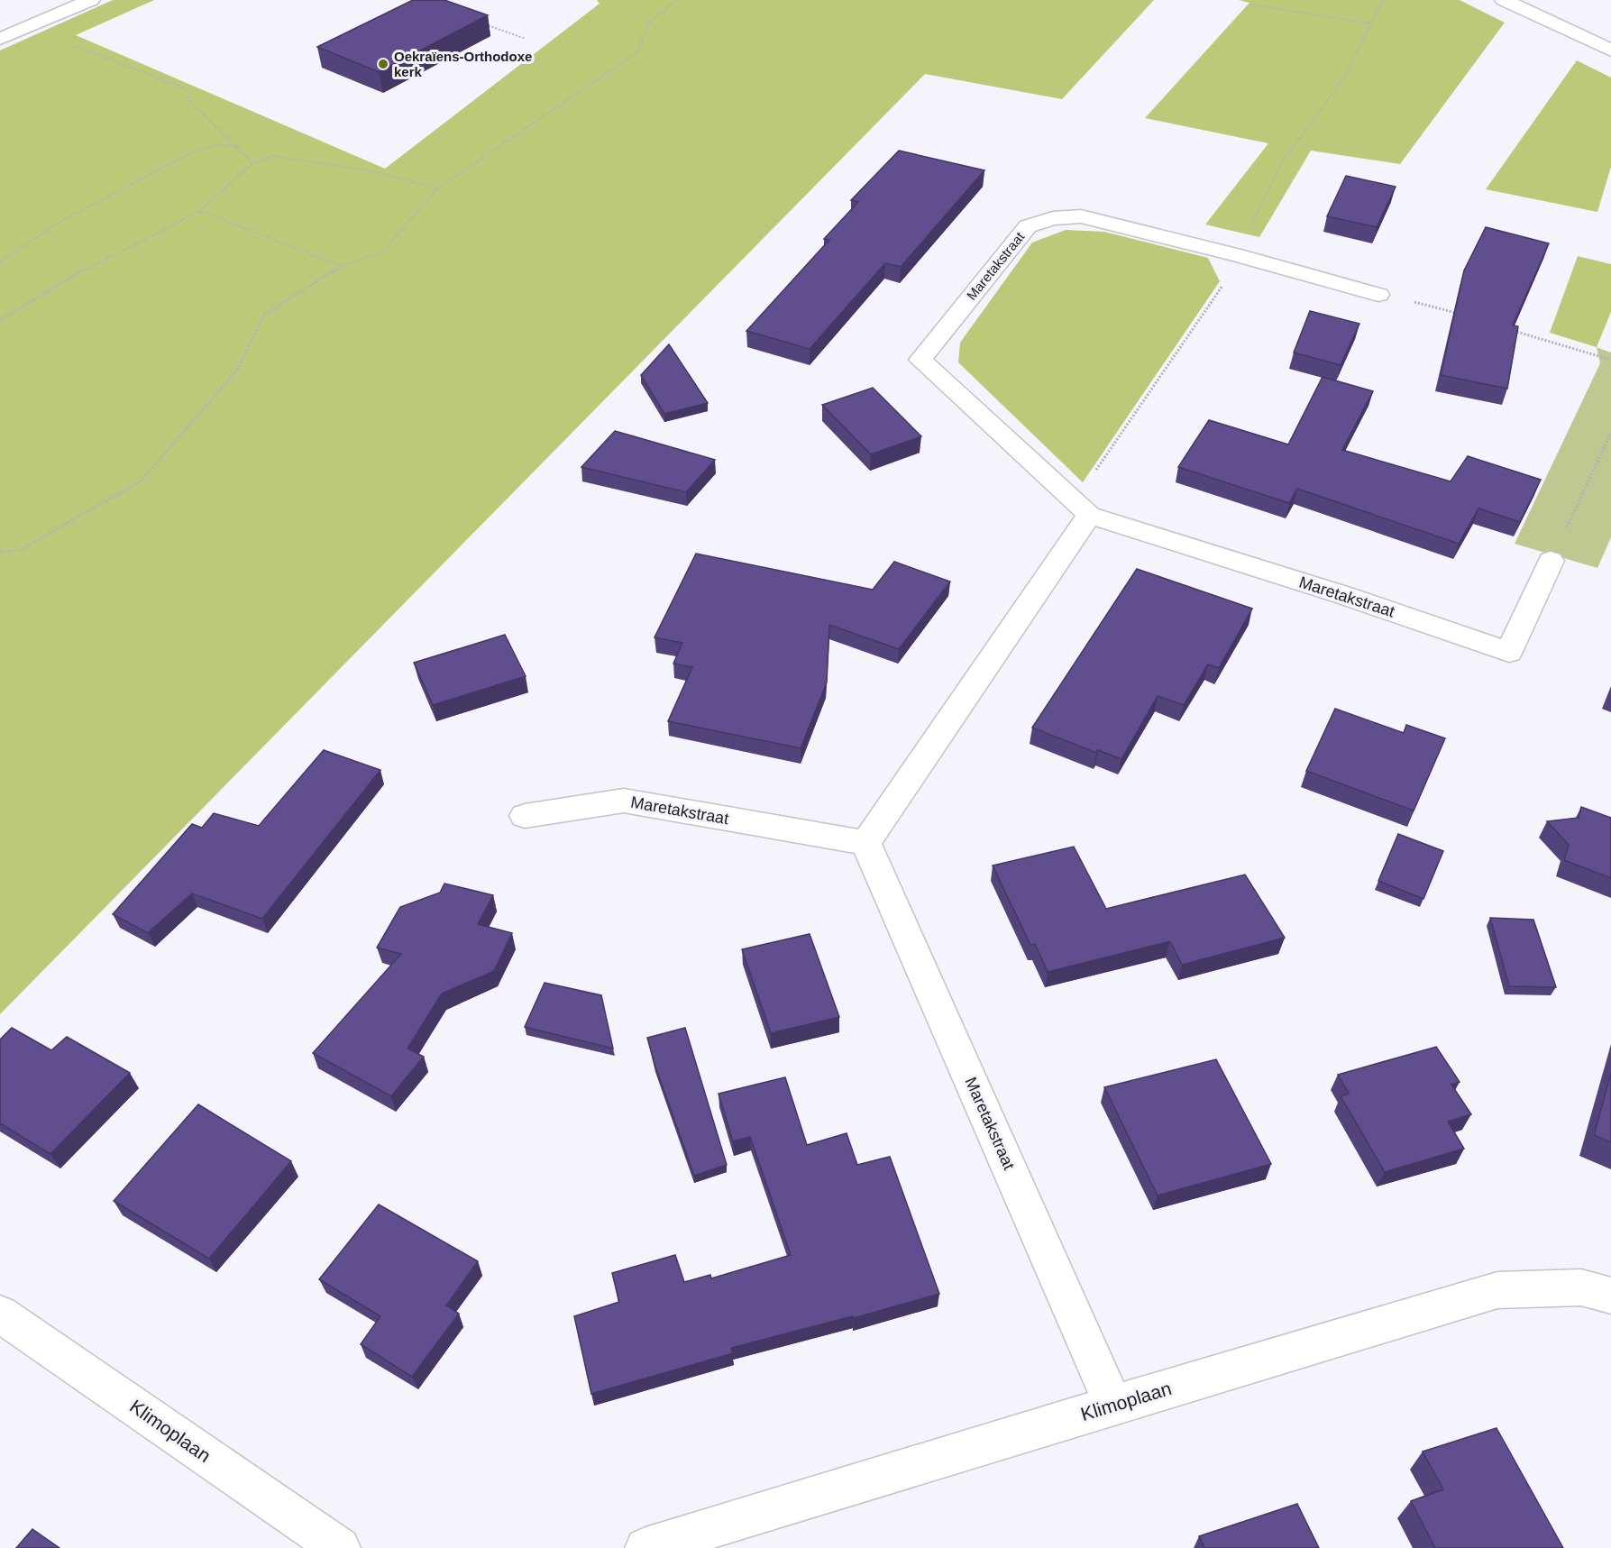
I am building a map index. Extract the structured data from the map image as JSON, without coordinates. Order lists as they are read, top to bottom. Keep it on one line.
{"streets":{"street":["Maretakstraat","Klimoplaan"]},"crossings":[["Maretakstraat","Klimoplaan"]],"places":["Oekraïens-Orthodoxe kerk"]}
